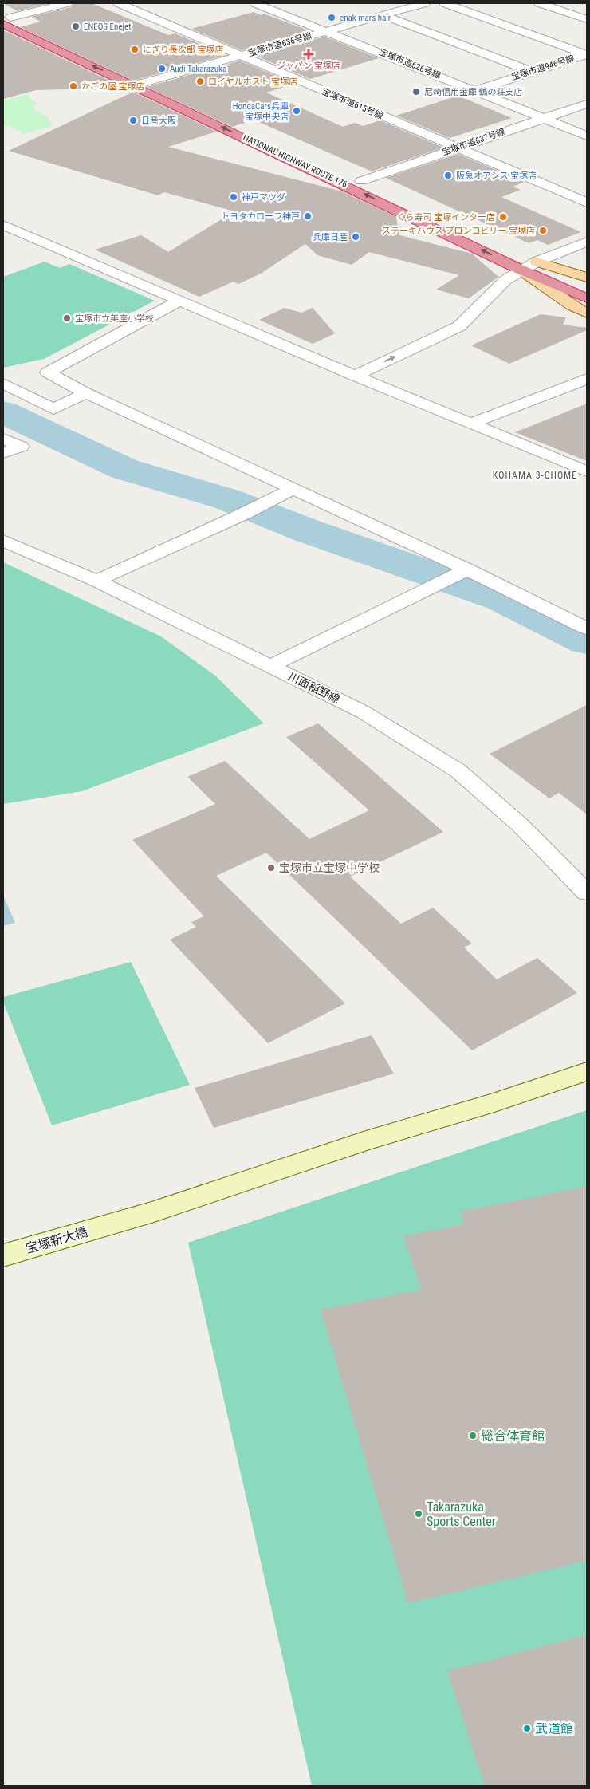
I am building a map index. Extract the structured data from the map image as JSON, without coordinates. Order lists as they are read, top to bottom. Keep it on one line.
{"streets":{"highway":["NATIONAL HIGHWAY ROUTE 176"],"street":["宝塚市道636号線","宝塚市道626号線","宝塚市道946号線","宝塚市道615号線","宝塚市道637号線","川面稲野線","宝塚新大橋"]},"crossings":[["宝塚市道636号線","宝塚市道626号線"],["宝塚市道636号線","宝塚市道615号線"],["宝塚市道636号線","NATIONAL HIGHWAY ROUTE 176"],["宝塚市道626号線","宝塚市道946号線"],["宝塚市道626号線","宝塚市道637号線"],["宝塚市道615号線","宝塚市道637号線"],["宝塚市道637号線","NATIONAL HIGHWAY ROUTE 176"]],"districts":["KOHAMA 3-CHOME"],"places":{"other":["enak mars hair","ENEOS Enejet","にぎり長次郎 宝塚店","Audi Takarazuka","ロイヤルホスト 宝塚店","かごの屋 宝塚店","尼崎信用金庫 鶴の荘支店","HondaCars兵庫 宝塚中央店","日産大阪","阪急オアシス 宝塚店","神戸マツダ","トヨタカローラ神戸","くら寿司 宝塚インター店","ステーキハウス ブロンコビリー 宝塚店","兵庫日産","宝塚市立美座小学校","宝塚市立宝塚中学校","総合体育館","Takarazuka Sports Center","武道館"],"health":["ジャパン 宝塚店"]}}
